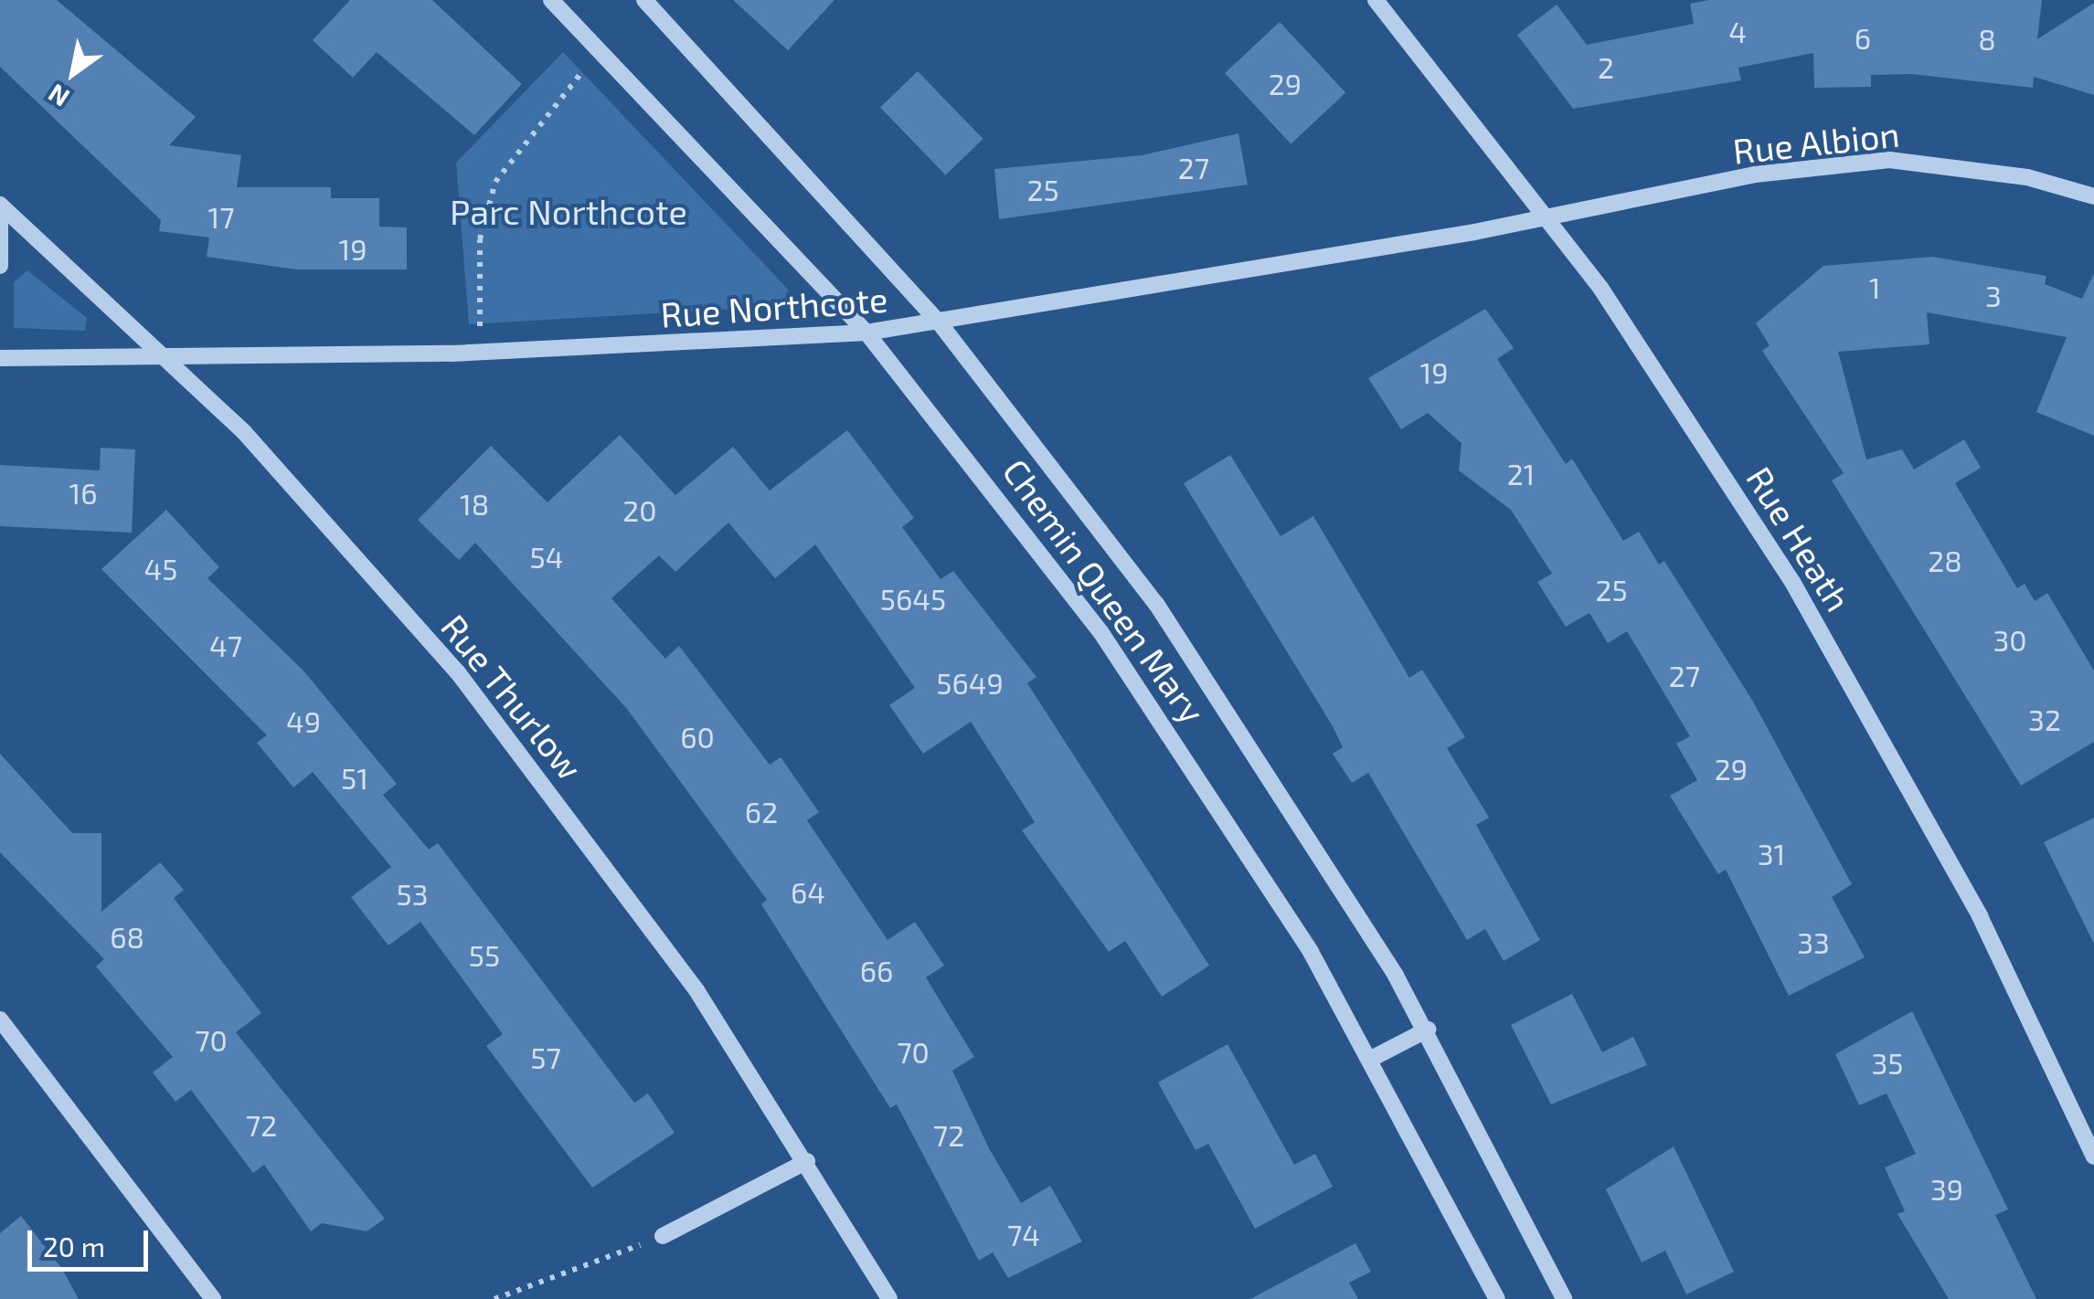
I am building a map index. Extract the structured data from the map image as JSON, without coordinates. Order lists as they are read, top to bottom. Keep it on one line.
{"streets":{"street":["Rue Albion","Rue Northcote","Rue Heath","Chemin Queen Mary","Rue Thurlow"]},"crossings":[["Rue Albion","Rue Northcote"],["Rue Albion","Rue Heath"],["Rue Northcote","Rue Heath"],["Rue Northcote","Chemin Queen Mary"],["Rue Northcote","Rue Thurlow"]],"parks":["Parc Northcote"],"house_numbers":["4","6","8","2","29","27","25","17","19","1","3","19","21","16","18","20","54","28","45","25","5645","30","47","27","5649","32","49","60","29","51","62","31","64","53","68","33","55","66","70","70","57","35","72","72","39","74"],"scale_bar":"20 m","north":"bottom left"}
